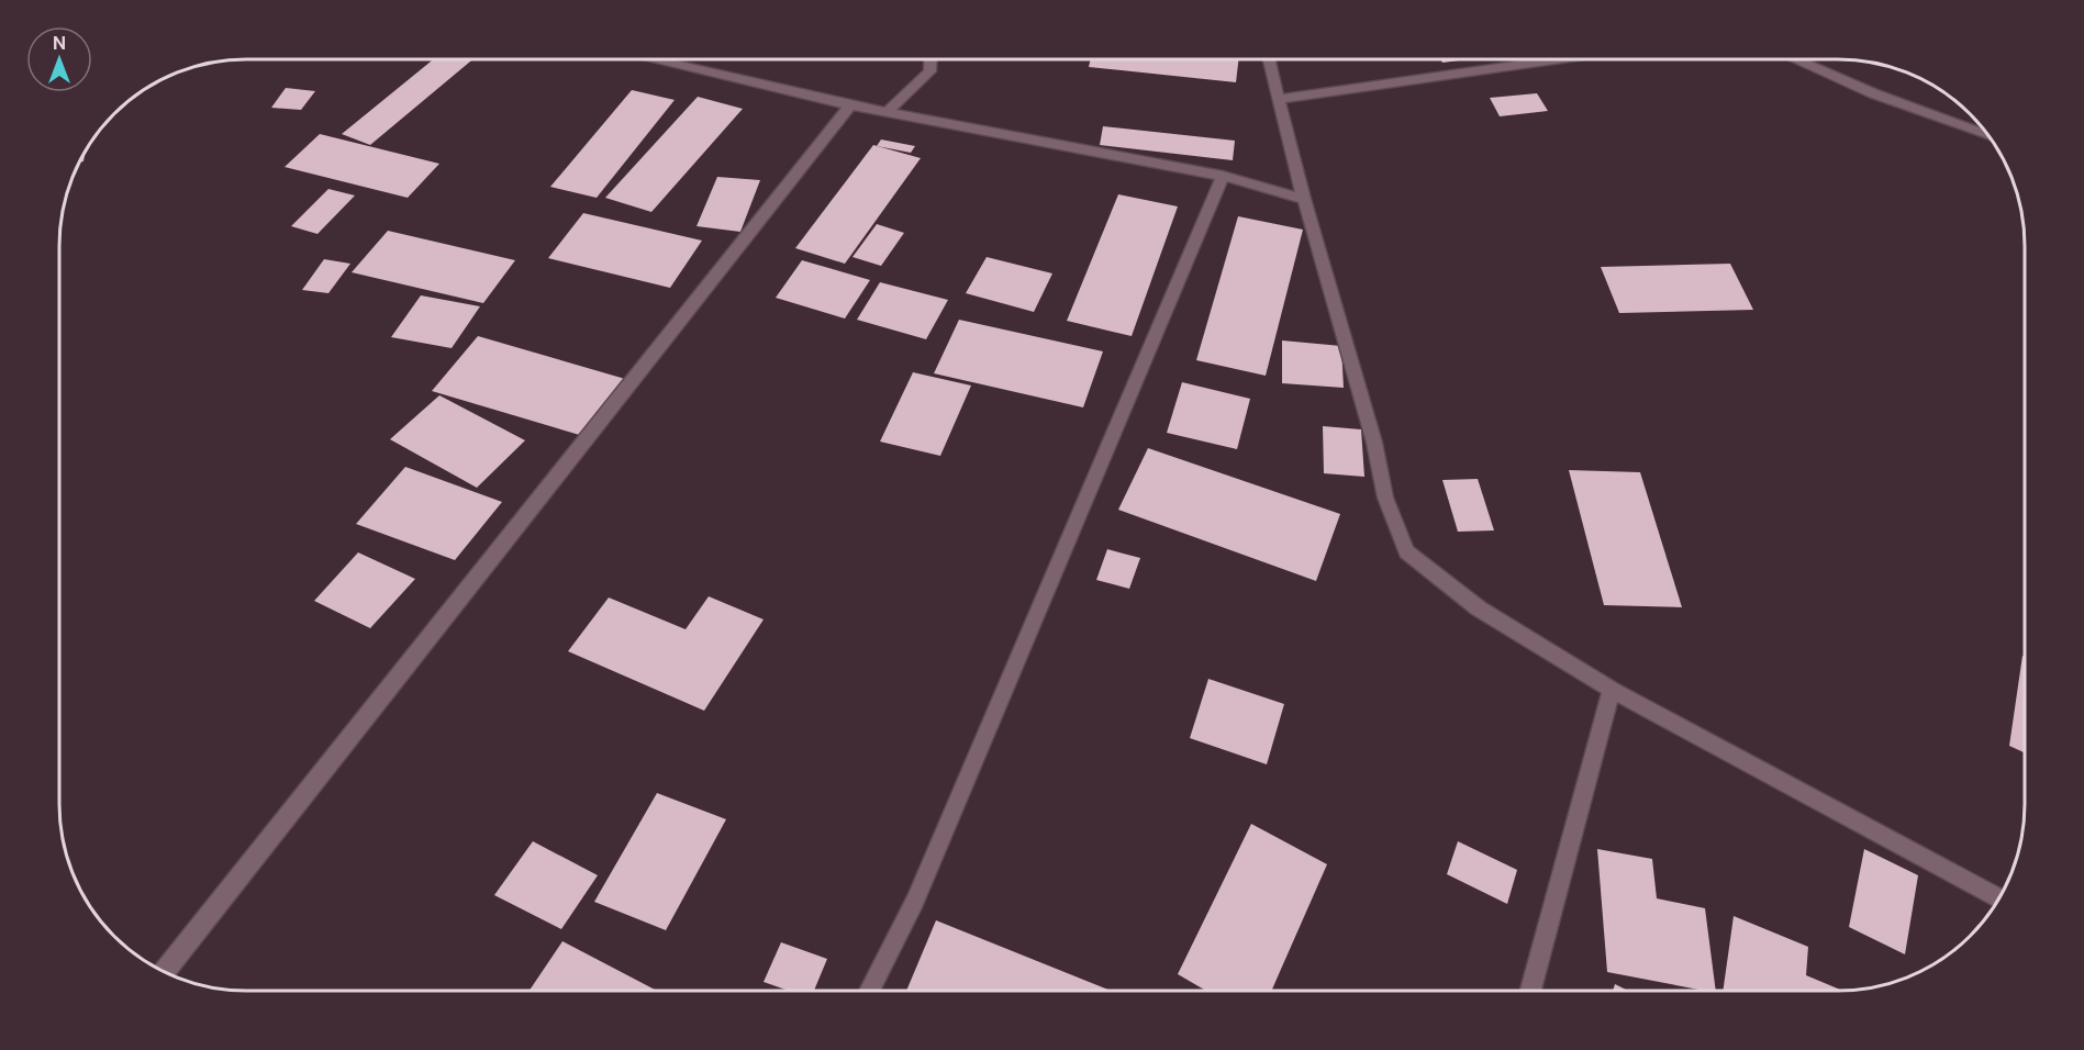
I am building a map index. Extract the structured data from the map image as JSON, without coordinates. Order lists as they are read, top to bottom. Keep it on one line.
{"north":"top"}
